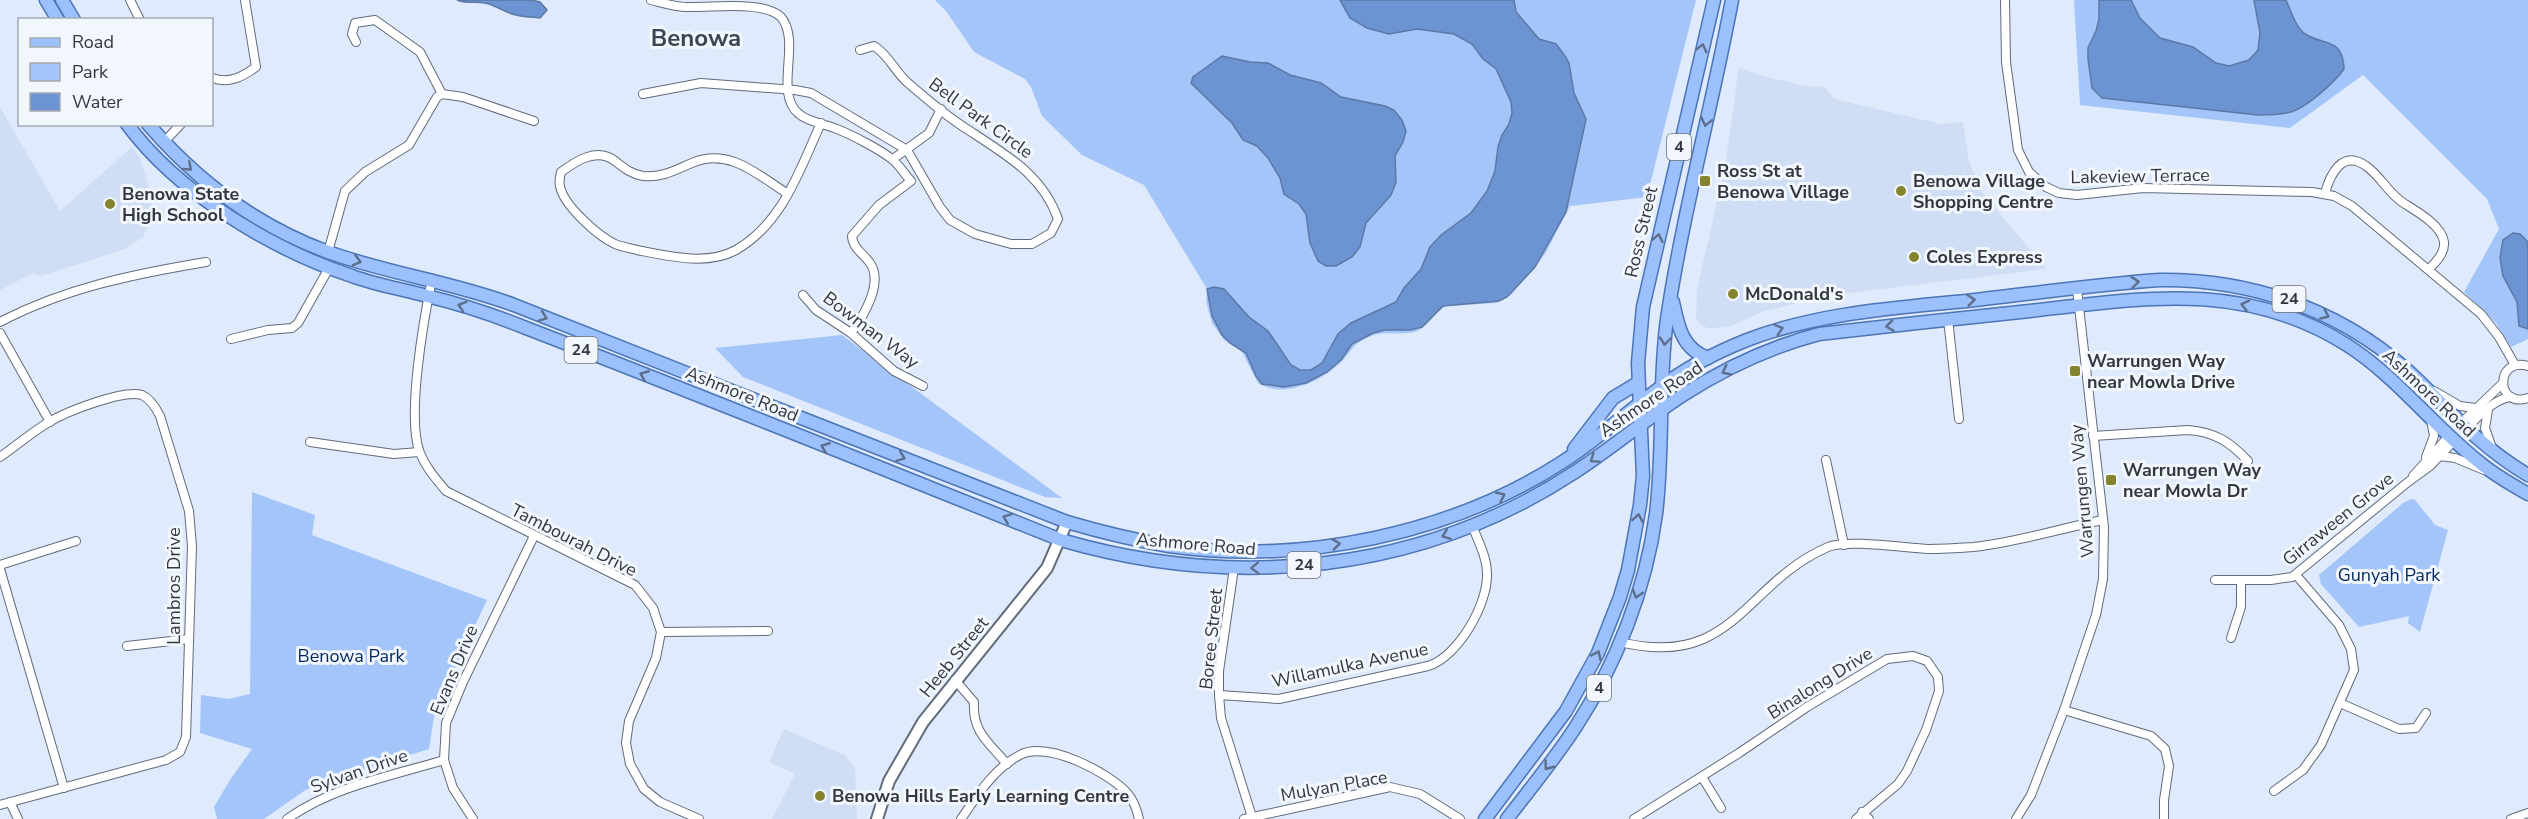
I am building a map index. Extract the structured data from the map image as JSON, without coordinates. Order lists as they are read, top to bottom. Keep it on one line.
{"streets":{"main road":["4","Ross Street","24","Ashmore Road"],"street":["Bell Park Circle","Lakeview Terrace","Bowman Way","Warrungen Way","Girraween Grove","Tambourah Drive","Lambros Drive","Boree Street","Heeb Street","Willamulka Avenue","Evans Drive","Binalong Drive","Sylvan Drive","Mulyan Place"]},"crossings":[["4","Ross Street"],["4","Ashmore Road"],["Ross Street","Ashmore Road"],["Ashmore Road","Warrungen Way"],["Ashmore Road","Girraween Grove"],["Ashmore Road","Tambourah Drive"],["Ashmore Road","Boree Street"],["Ashmore Road","Heeb Street"],["Ashmore Road","Willamulka Avenue"],["Tambourah Drive","Evans Drive"],["Boree Street","Willamulka Avenue"],["Boree Street","Mulyan Place"],["Evans Drive","Sylvan Drive"]],"districts":["Benowa"],"parks":["Gunyah Park","Benowa Park"],"places":{"transit":["Ross St at Benowa Village","Warrungen Way near Mowla Drive","Warrungen Way near Mowla Dr"],"other":["Benowa Village Shopping Centre","Benowa State High School","Coles Express","McDonald's","Benowa Hills Early Learning Centre"]},"legend":["Road","Park","Water"]}
